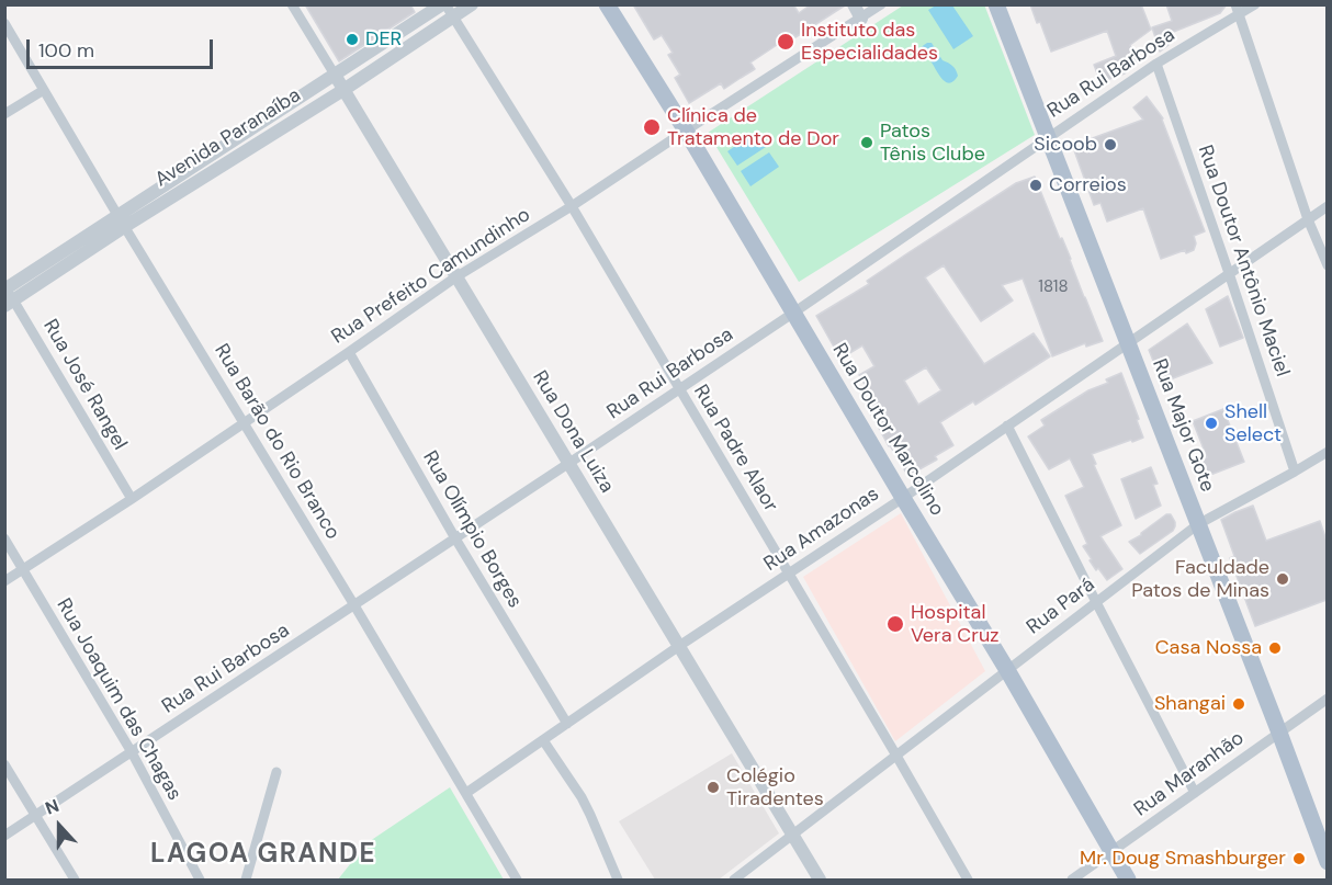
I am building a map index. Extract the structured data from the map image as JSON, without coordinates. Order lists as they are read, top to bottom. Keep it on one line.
{"streets":{"main road":["Rua Major Gote","Rua Doutor Marcolino"],"street":["Rua Rui Barbosa","Avenida Paranaíba","Rua Doutor Antônio Maciel","Rua Prefeito Camundinho","Rua José Rangel","Rua Dona Luiza","Rua Barão do Rio Branco","Rua Padre Alaor","Rua Olímpio Borges","Rua Amazonas","Rua Pará","Rua Joaquim das Chagas","Rua Maranhão"]},"crossings":[["Rua Rui Barbosa","Rua Doutor Antônio Maciel"],["Rua Rui Barbosa","Rua Major Gote"],["Rua Rui Barbosa","Rua Doutor Marcolino"],["Rua Rui Barbosa","Rua Dona Luiza"],["Rua Rui Barbosa","Rua Barão do Rio Branco"],["Rua Rui Barbosa","Rua Padre Alaor"],["Rua Rui Barbosa","Rua Olímpio Borges"],["Rua Rui Barbosa","Rua Joaquim das Chagas"],["Avenida Paranaíba","Rua José Rangel"],["Avenida Paranaíba","Rua Dona Luiza"],["Avenida Paranaíba","Rua Barão do Rio Branco"],["Avenida Paranaíba","Rua Padre Alaor"],["Rua Doutor Antônio Maciel","Rua Amazonas"],["Rua Doutor Antônio Maciel","Rua Pará"],["Rua Prefeito Camundinho","Rua José Rangel"],["Rua Prefeito Camundinho","Rua Doutor Marcolino"],["Rua Prefeito Camundinho","Rua Dona Luiza"],["Rua Prefeito Camundinho","Rua Barão do Rio Branco"],["Rua Prefeito Camundinho","Rua Padre Alaor"],["Rua Prefeito Camundinho","Rua Olímpio Borges"],["Rua Prefeito Camundinho","Rua Joaquim das Chagas"],["Rua Major Gote","Rua Amazonas"],["Rua Major Gote","Rua Pará"],["Rua Major Gote","Rua Maranhão"],["Rua Doutor Marcolino","Rua Amazonas"],["Rua Doutor Marcolino","Rua Pará"],["Rua Doutor Marcolino","Rua Maranhão"],["Rua Dona Luiza","Rua Amazonas"],["Rua Dona Luiza","Rua Pará"],["Rua Barão do Rio Branco","Rua Amazonas"],["Rua Padre Alaor","Rua Amazonas"],["Rua Padre Alaor","Rua Pará"],["Rua Olímpio Borges","Rua Amazonas"]],"districts":["LAGOA GRANDE"],"places":["DER","Instituto das Especialidades","Clínica de Tratamento de Dor","Patos Tênis Clube","Sicoob","Correios","Shell Select","Faculdade Patos de Minas","Hospital Vera Cruz","Casa Nossa","Shangai","Colégio Tiradentes","Mr. Doug Smashburger"],"house_numbers":["1818"],"scale_bar":"100 m","north":"top"}
